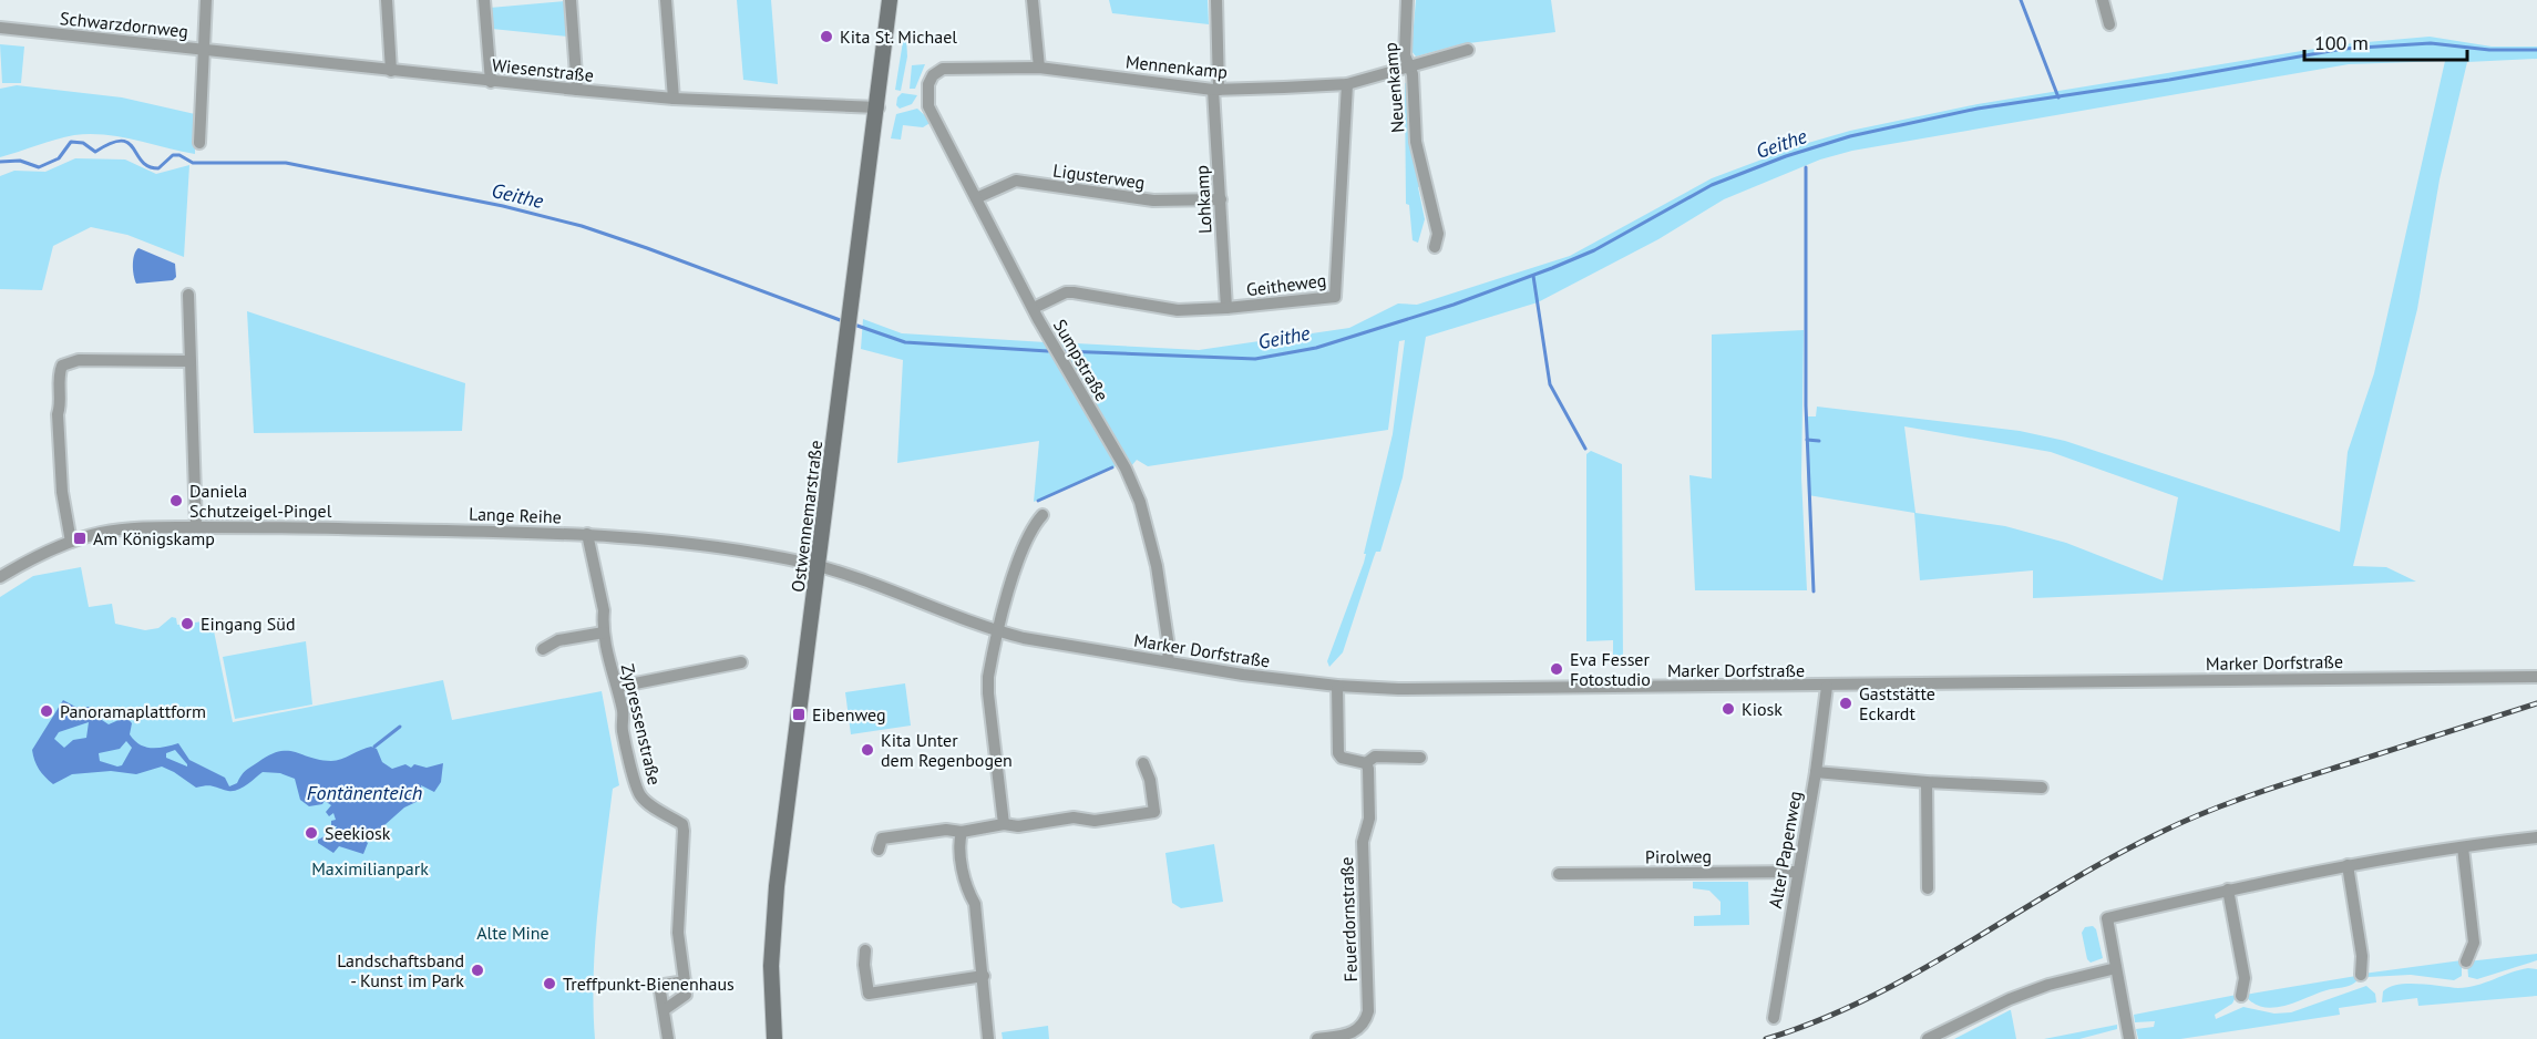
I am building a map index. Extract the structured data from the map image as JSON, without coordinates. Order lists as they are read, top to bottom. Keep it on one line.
{"streets":{"street":["Schwarzdornweg","Mennenkamp","Wiesenstraße","Neuenkamp","Ligusterweg","Lohkamp","Geitheweg","Sumpstraße","Lange Reihe","Ostwennemarstraße","Marker Dorfstraße","Zypressenstraße","Alter Papenweg","Pirolweg","Feuerdornstraße"]},"crossings":[["Schwarzdornweg","Wiesenstraße"],["Mennenkamp","Neuenkamp"],["Mennenkamp","Lohkamp"],["Mennenkamp","Geitheweg"],["Mennenkamp","Sumpstraße"],["Wiesenstraße","Ostwennemarstraße"],["Ligusterweg","Lohkamp"],["Ligusterweg","Sumpstraße"],["Lohkamp","Geitheweg"],["Geitheweg","Sumpstraße"],["Sumpstraße","Marker Dorfstraße"],["Lange Reihe","Ostwennemarstraße"],["Lange Reihe","Marker Dorfstraße"],["Lange Reihe","Zypressenstraße"],["Ostwennemarstraße","Marker Dorfstraße"],["Marker Dorfstraße","Alter Papenweg"],["Alter Papenweg","Pirolweg"]],"water":["Geithe","Fontänenteich"],"parks":["Maximilianpark","Alte Mine"],"places":{"other":["Kita St. Michael","Daniela Schutzeigel-Pingel","Eingang Süd","Eva Fesser Fotostudio","Gaststätte Eckardt","Kiosk","Panoramaplattform","Kita Unter dem Regenbogen","Seekiosk","Landschaftsband - Kunst im Park","Treffpunkt-Bienenhaus"],"transit":["Am Königskamp","Eibenweg"]},"scale_bar":"100 m"}
